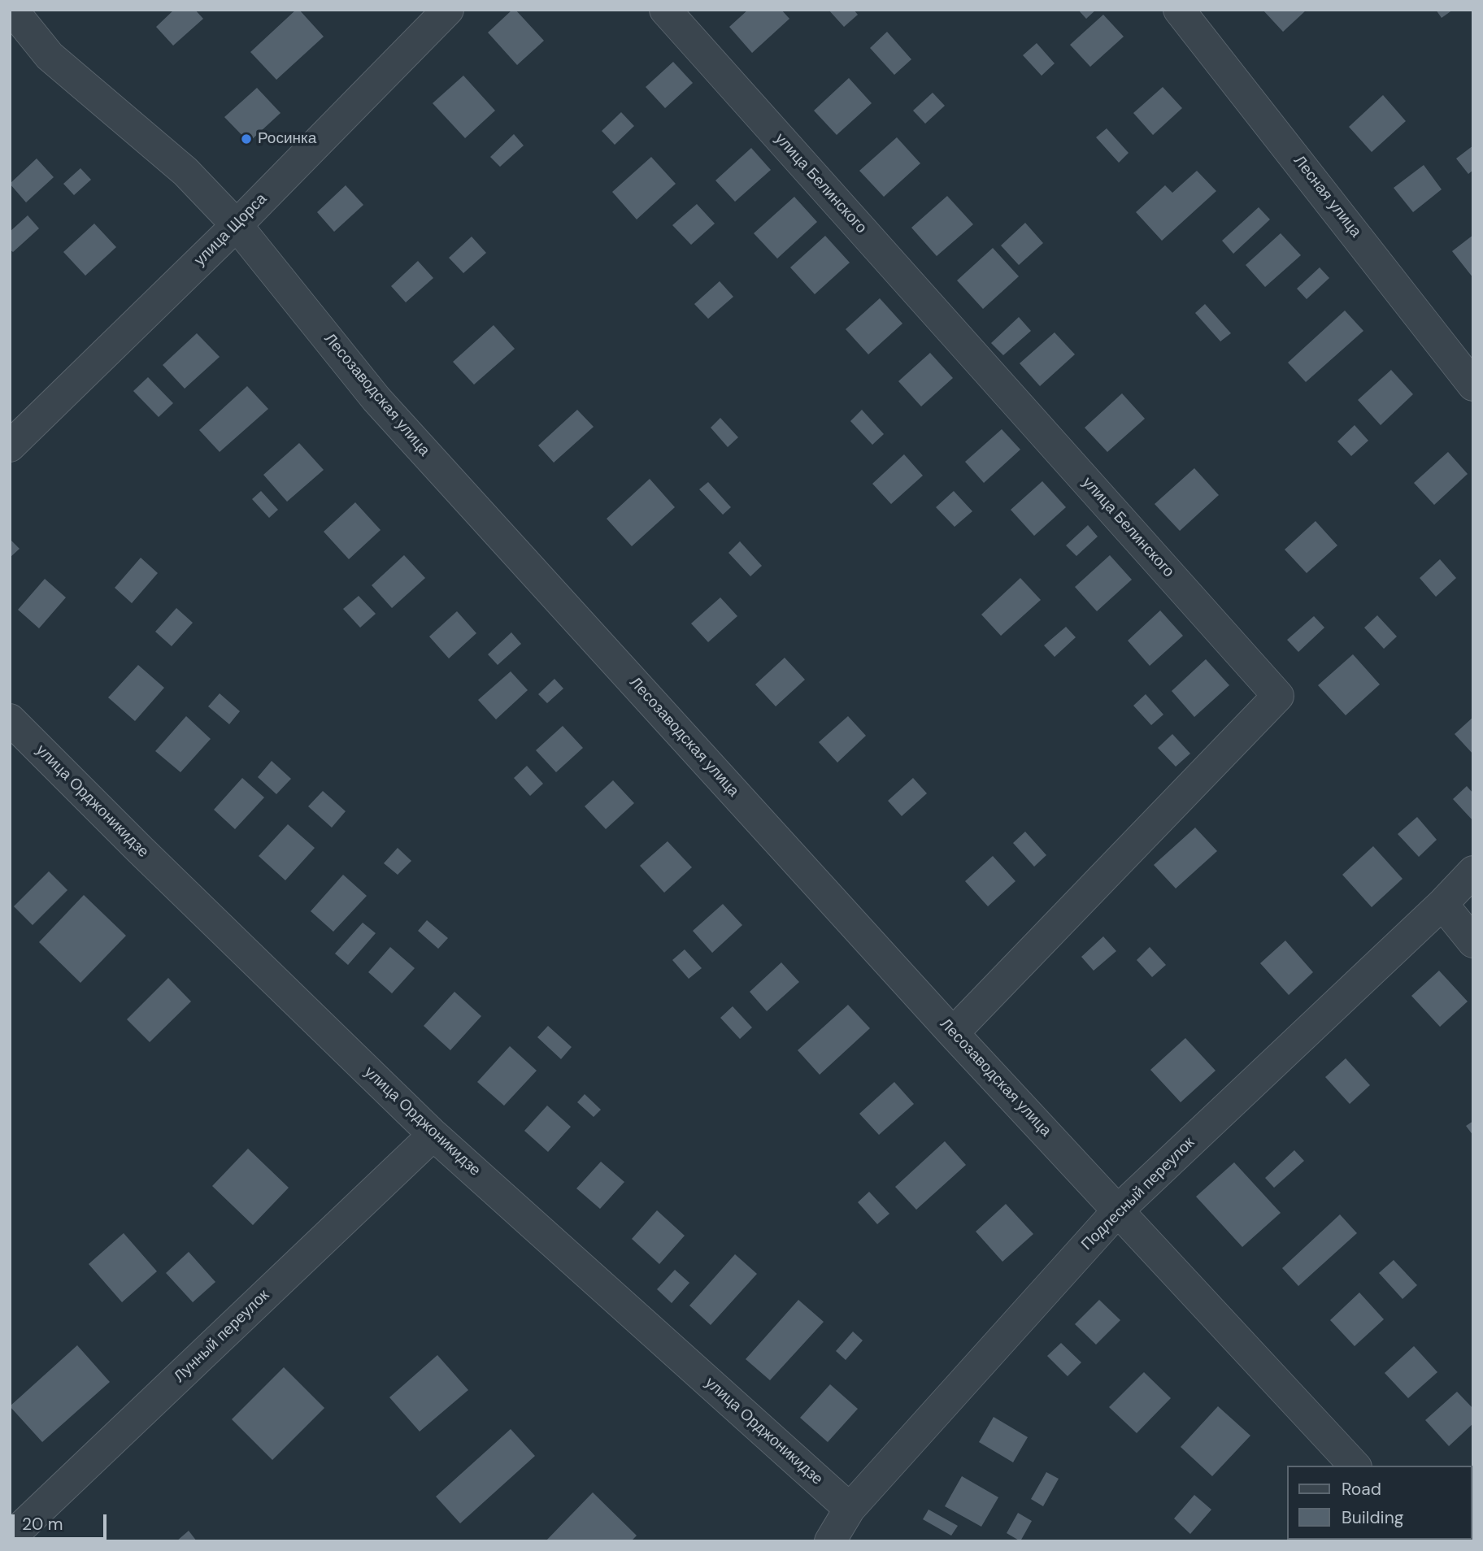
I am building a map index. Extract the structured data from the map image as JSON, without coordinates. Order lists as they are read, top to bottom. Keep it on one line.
{"streets":{"street":["улица Белинского","Лесная улица","улица Щорса","Лесозаводская улица","улица Орджоникидзе","Подлесный переулок","Лунный переулок"]},"crossings":[["улица Белинского","Лесозаводская улица"],["улица Щорса","Лесозаводская улица"],["Лесозаводская улица","Подлесный переулок"],["улица Орджоникидзе","Подлесный переулок"],["улица Орджоникидзе","Лунный переулок"]],"places":["Росинка"],"legend":["Road","Building"],"scale_bar":"20 m"}
